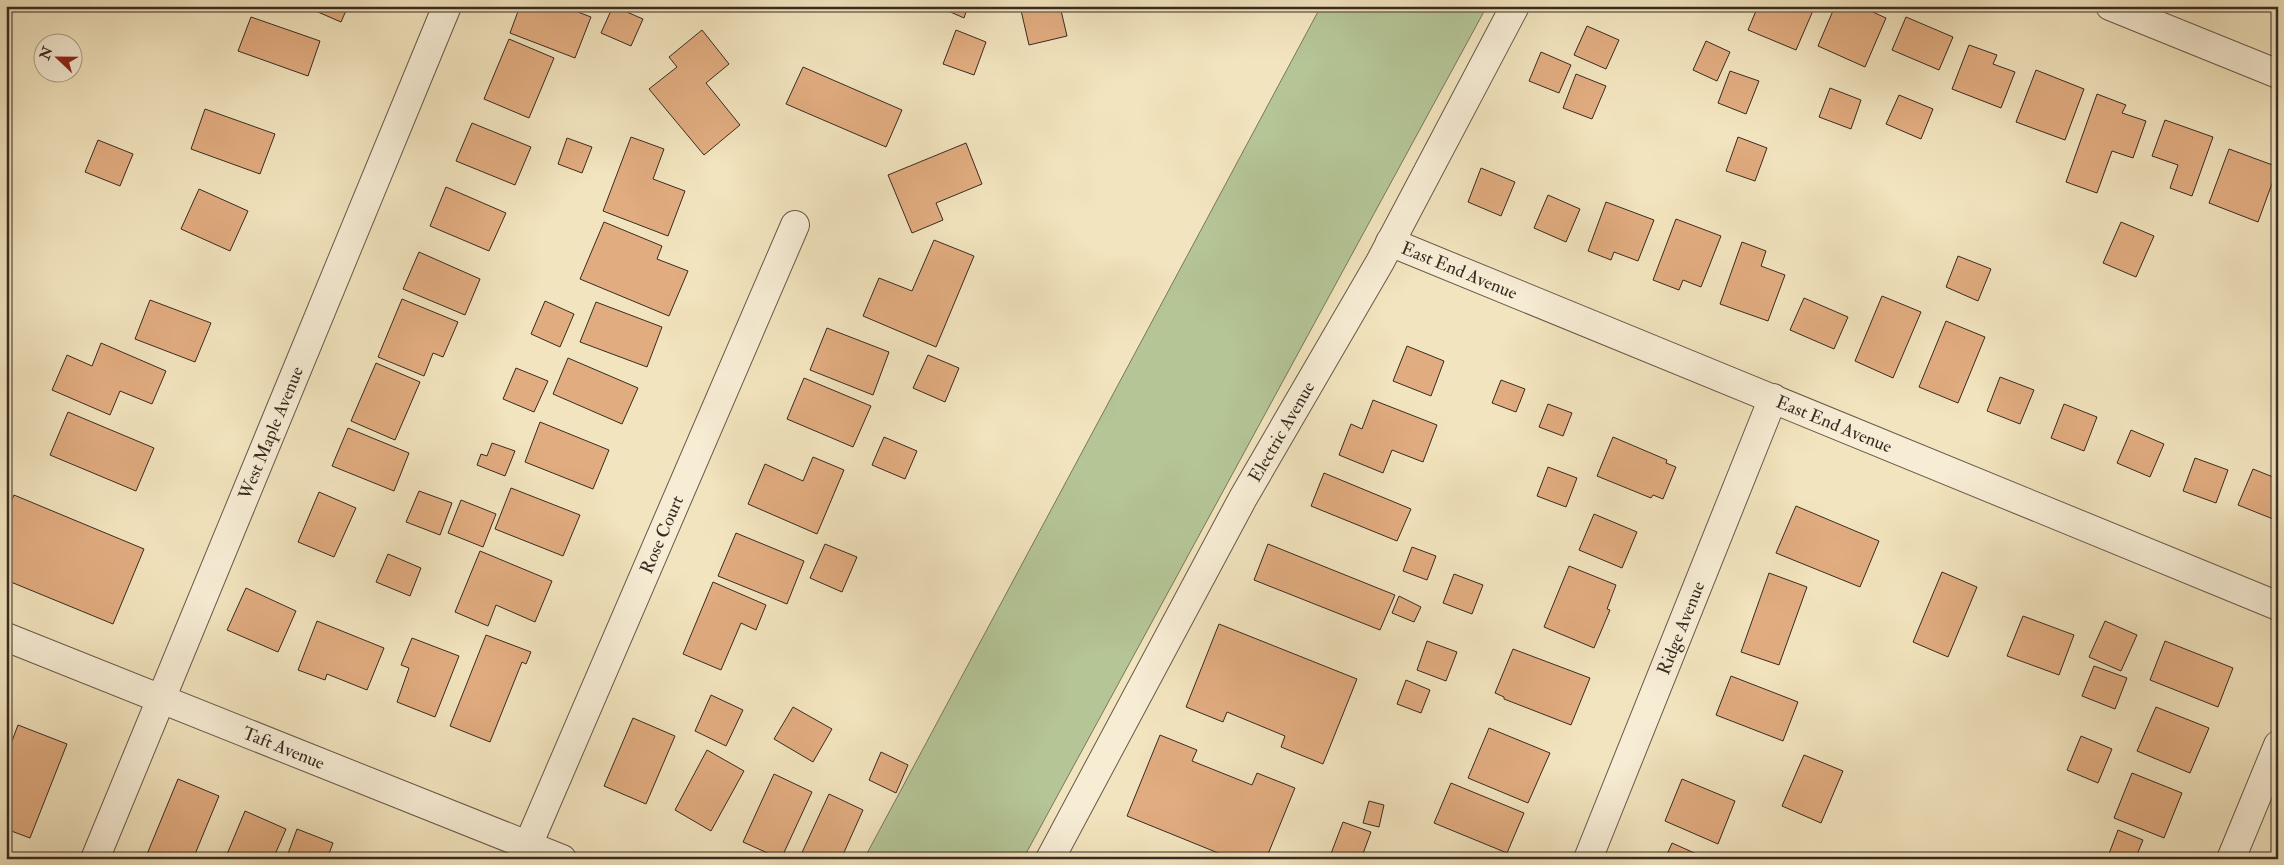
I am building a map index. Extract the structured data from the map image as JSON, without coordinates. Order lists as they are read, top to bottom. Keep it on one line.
{"streets":{"street":["East End Avenue","West Maple Avenue","Electric Avenue","Rose Court","Ridge Avenue","Taft Avenue"]},"crossings":[["East End Avenue","Electric Avenue"],["East End Avenue","Ridge Avenue"],["West Maple Avenue","Taft Avenue"],["Rose Court","Taft Avenue"]],"north":"left"}
